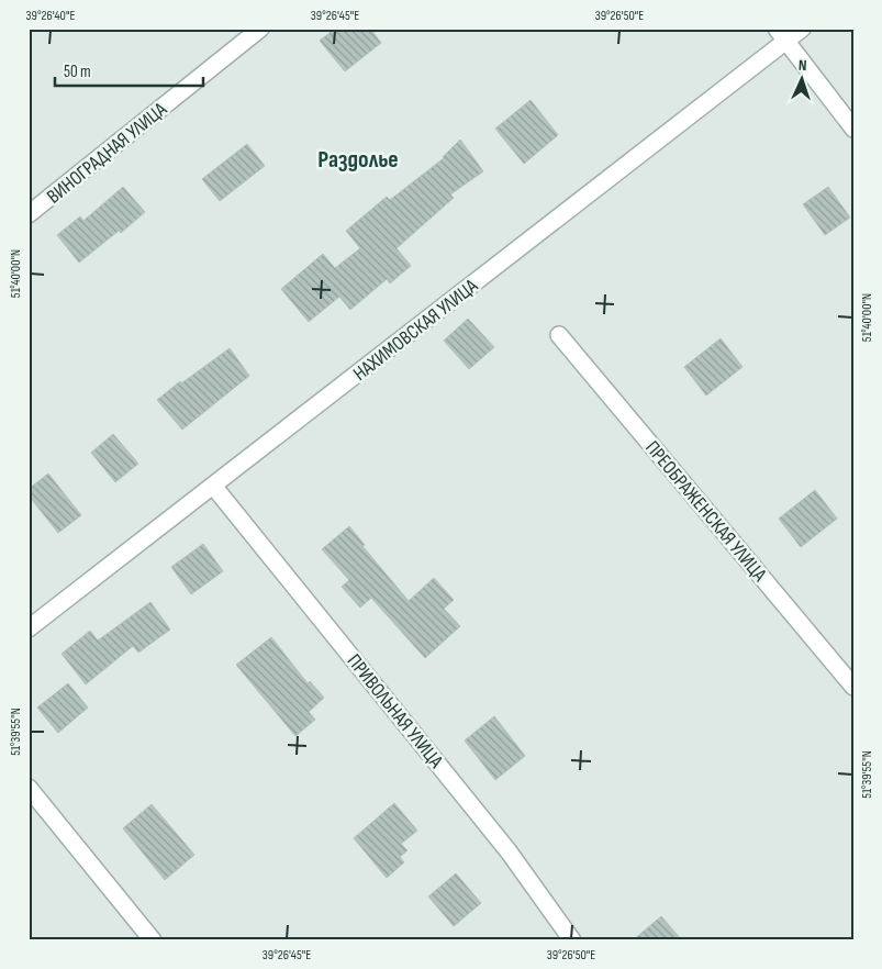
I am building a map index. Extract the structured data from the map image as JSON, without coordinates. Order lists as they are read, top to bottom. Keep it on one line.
{"streets":{"street":["ВИНОГРАДНАЯ УЛИЦА","НАХИМОВСКАЯ УЛИЦА","ПРЕОБРАЖЕНСКАЯ УЛИЦА","ПРИВОЛЬНАЯ УЛИЦА"]},"crossings":[["НАХИМОВСКАЯ УЛИЦА","ПРИВОЛЬНАЯ УЛИЦА"]],"districts":["Раздолье"],"scale_bar":"50 m","north":"top","coordinates":["39°26'40\"E","39°26'45\"E","39°26'50\"E","51°40'00\"N","51°39'55\"N"]}
